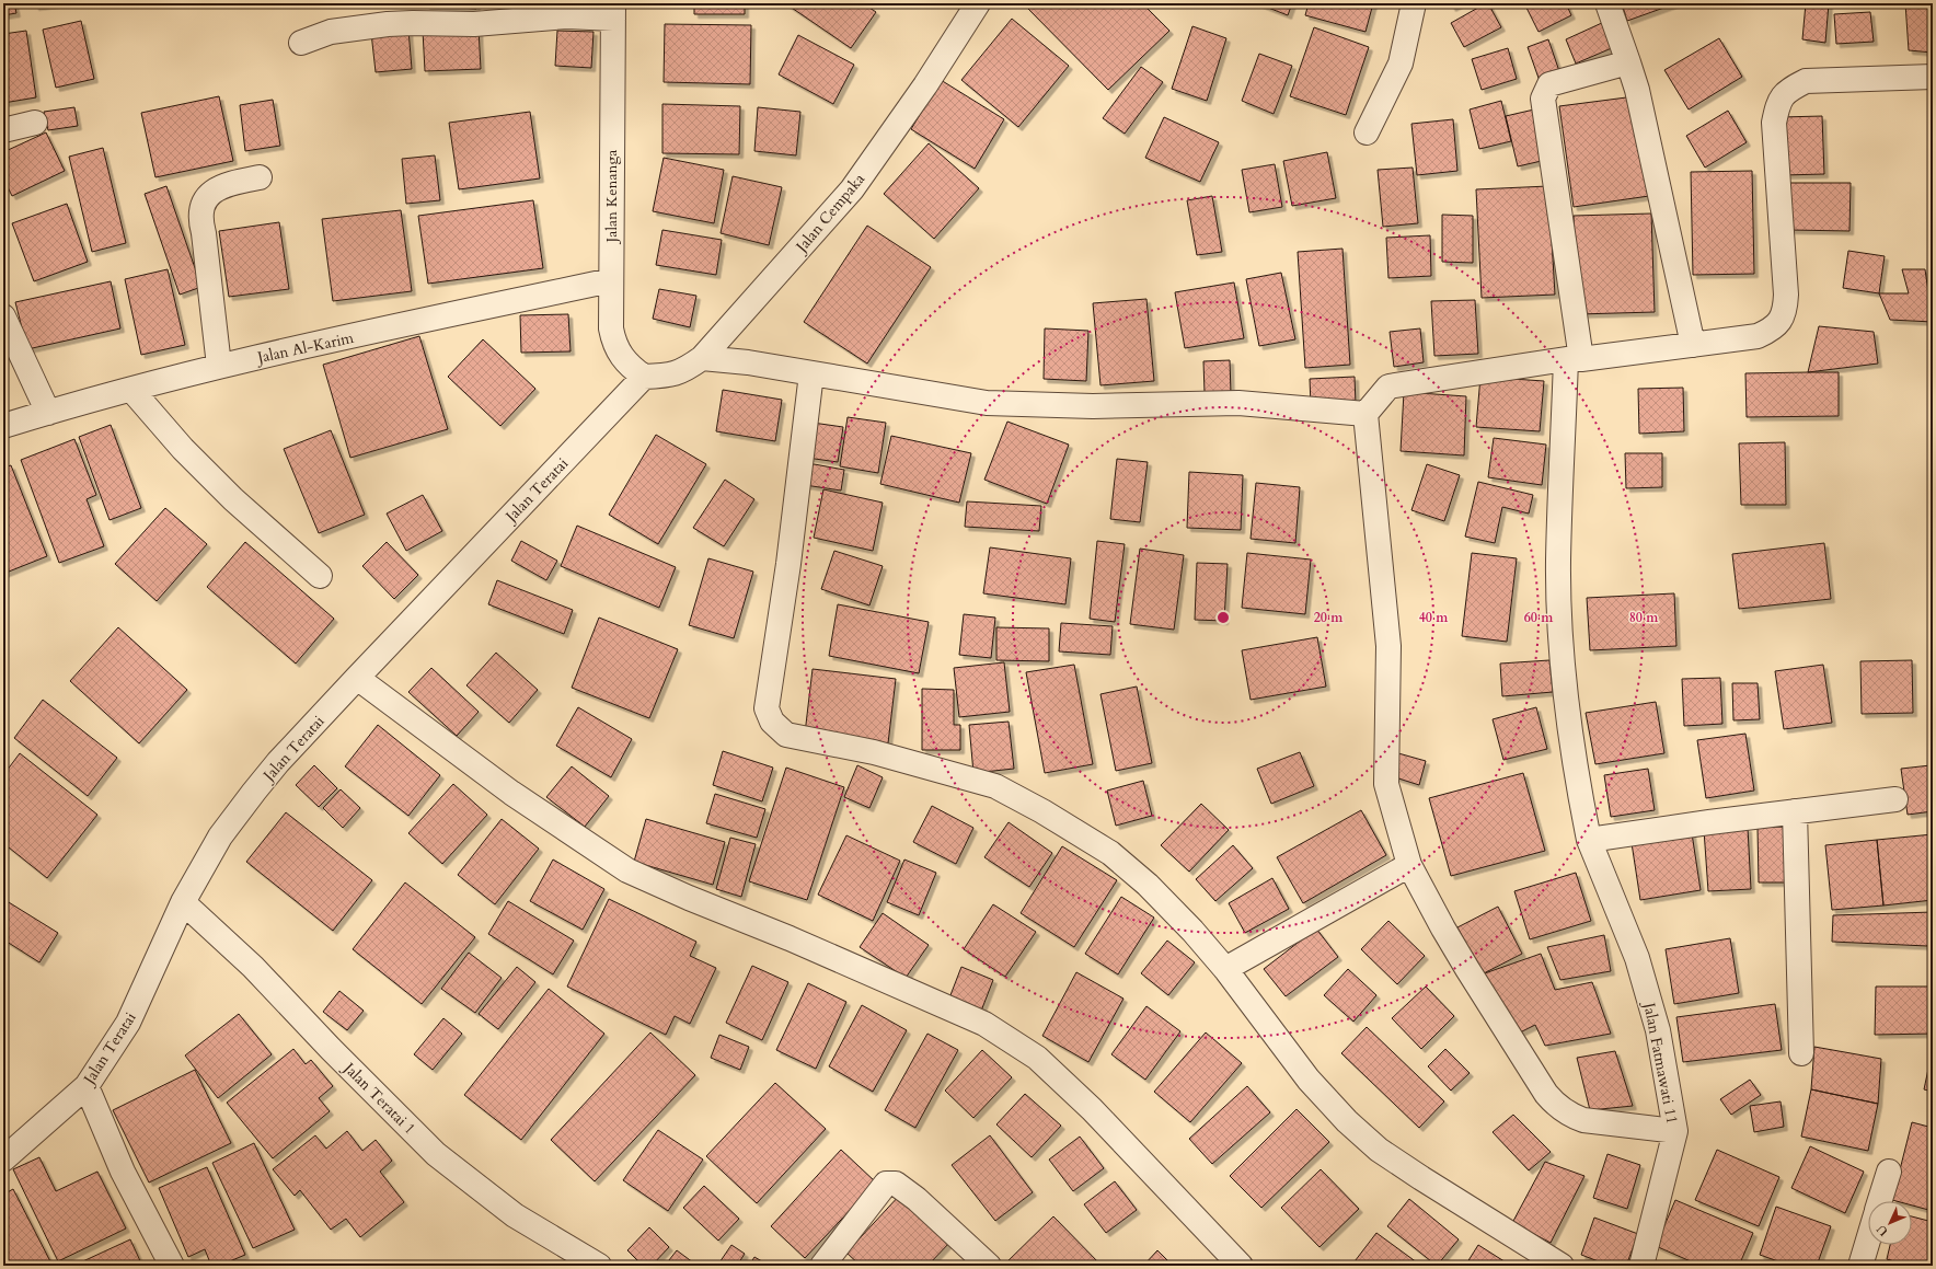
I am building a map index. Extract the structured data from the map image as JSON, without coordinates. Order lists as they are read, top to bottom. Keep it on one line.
{"streets":{"street":["Jalan Kenanga","Jalan Cempaka","Jalan Al-Karim","Jalan Teratai","Jalan Fatmawati 11","Jalan Teratai 1"]},"crossings":[["Jalan Kenanga","Jalan Cempaka"],["Jalan Kenanga","Jalan Al-Karim"],["Jalan Kenanga","Jalan Teratai"],["Jalan Cempaka","Jalan Teratai"],["Jalan Teratai","Jalan Teratai 1"]],"north":"bottom left","rings":["20 m","40 m","60 m","80 m"]}
